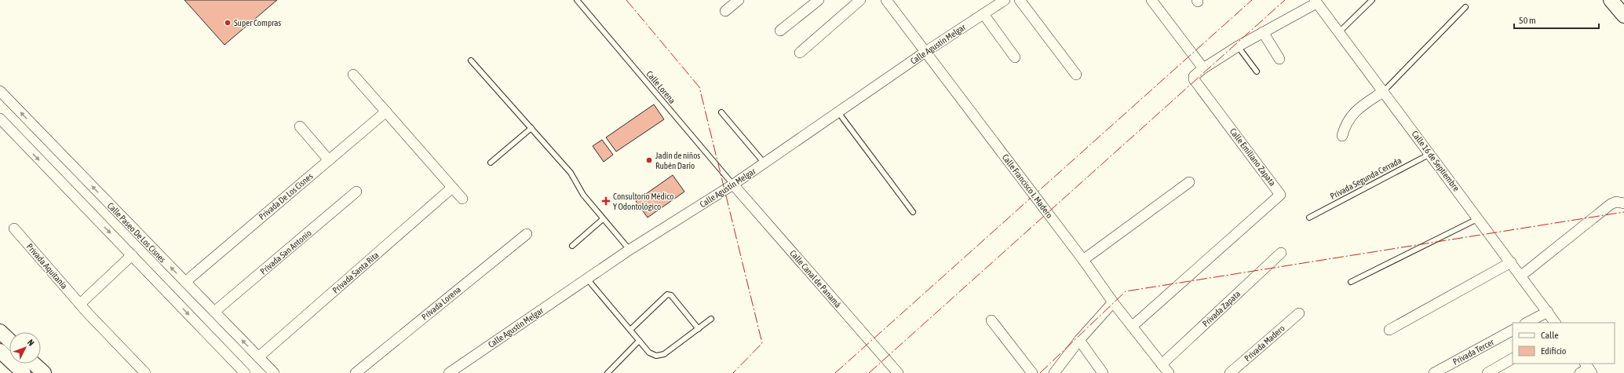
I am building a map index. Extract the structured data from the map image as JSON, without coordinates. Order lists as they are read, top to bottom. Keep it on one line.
{"streets":{"street":["Calle Agustín Melgar","Calle Emiliano Zapata","Calle 16 de Septiembre","Calle Francisco I. Madero","Privada De Los Cisnes","Calle Paseo De Los Cisnes","Privada San Antonio","Privada Aquitania","Privada Santa Rita","Calle Canal de Panamá","Privada Lorena","Privada Zapata","Privada Madero","Privada Tercer"],"lane":["Calle Lorena","Privada Segunda Cerrada"]},"crossings":[["Calle Agustín Melgar","Calle Lorena"],["Calle Agustín Melgar","Calle Francisco I. Madero"],["Calle Agustín Melgar","Calle Canal de Panamá"],["Calle Lorena","Calle Canal de Panamá"],["Calle Emiliano Zapata","Calle 16 de Septiembre"],["Calle Emiliano Zapata","Calle Francisco I. Madero"],["Calle 16 de Septiembre","Privada Segunda Cerrada"],["Calle Francisco I. Madero","Privada Zapata"],["Privada De Los Cisnes","Calle Paseo De Los Cisnes"],["Calle Paseo De Los Cisnes","Privada San Antonio"],["Calle Paseo De Los Cisnes","Privada Santa Rita"]],"places":{"other":["Super Compras","Jadín de niños Rubén Dario"],"health":["Consultorio Médico Y Odontológico"]},"legend":["Calle","Edificio"],"scale_bar":"50 m","north":"top right"}
